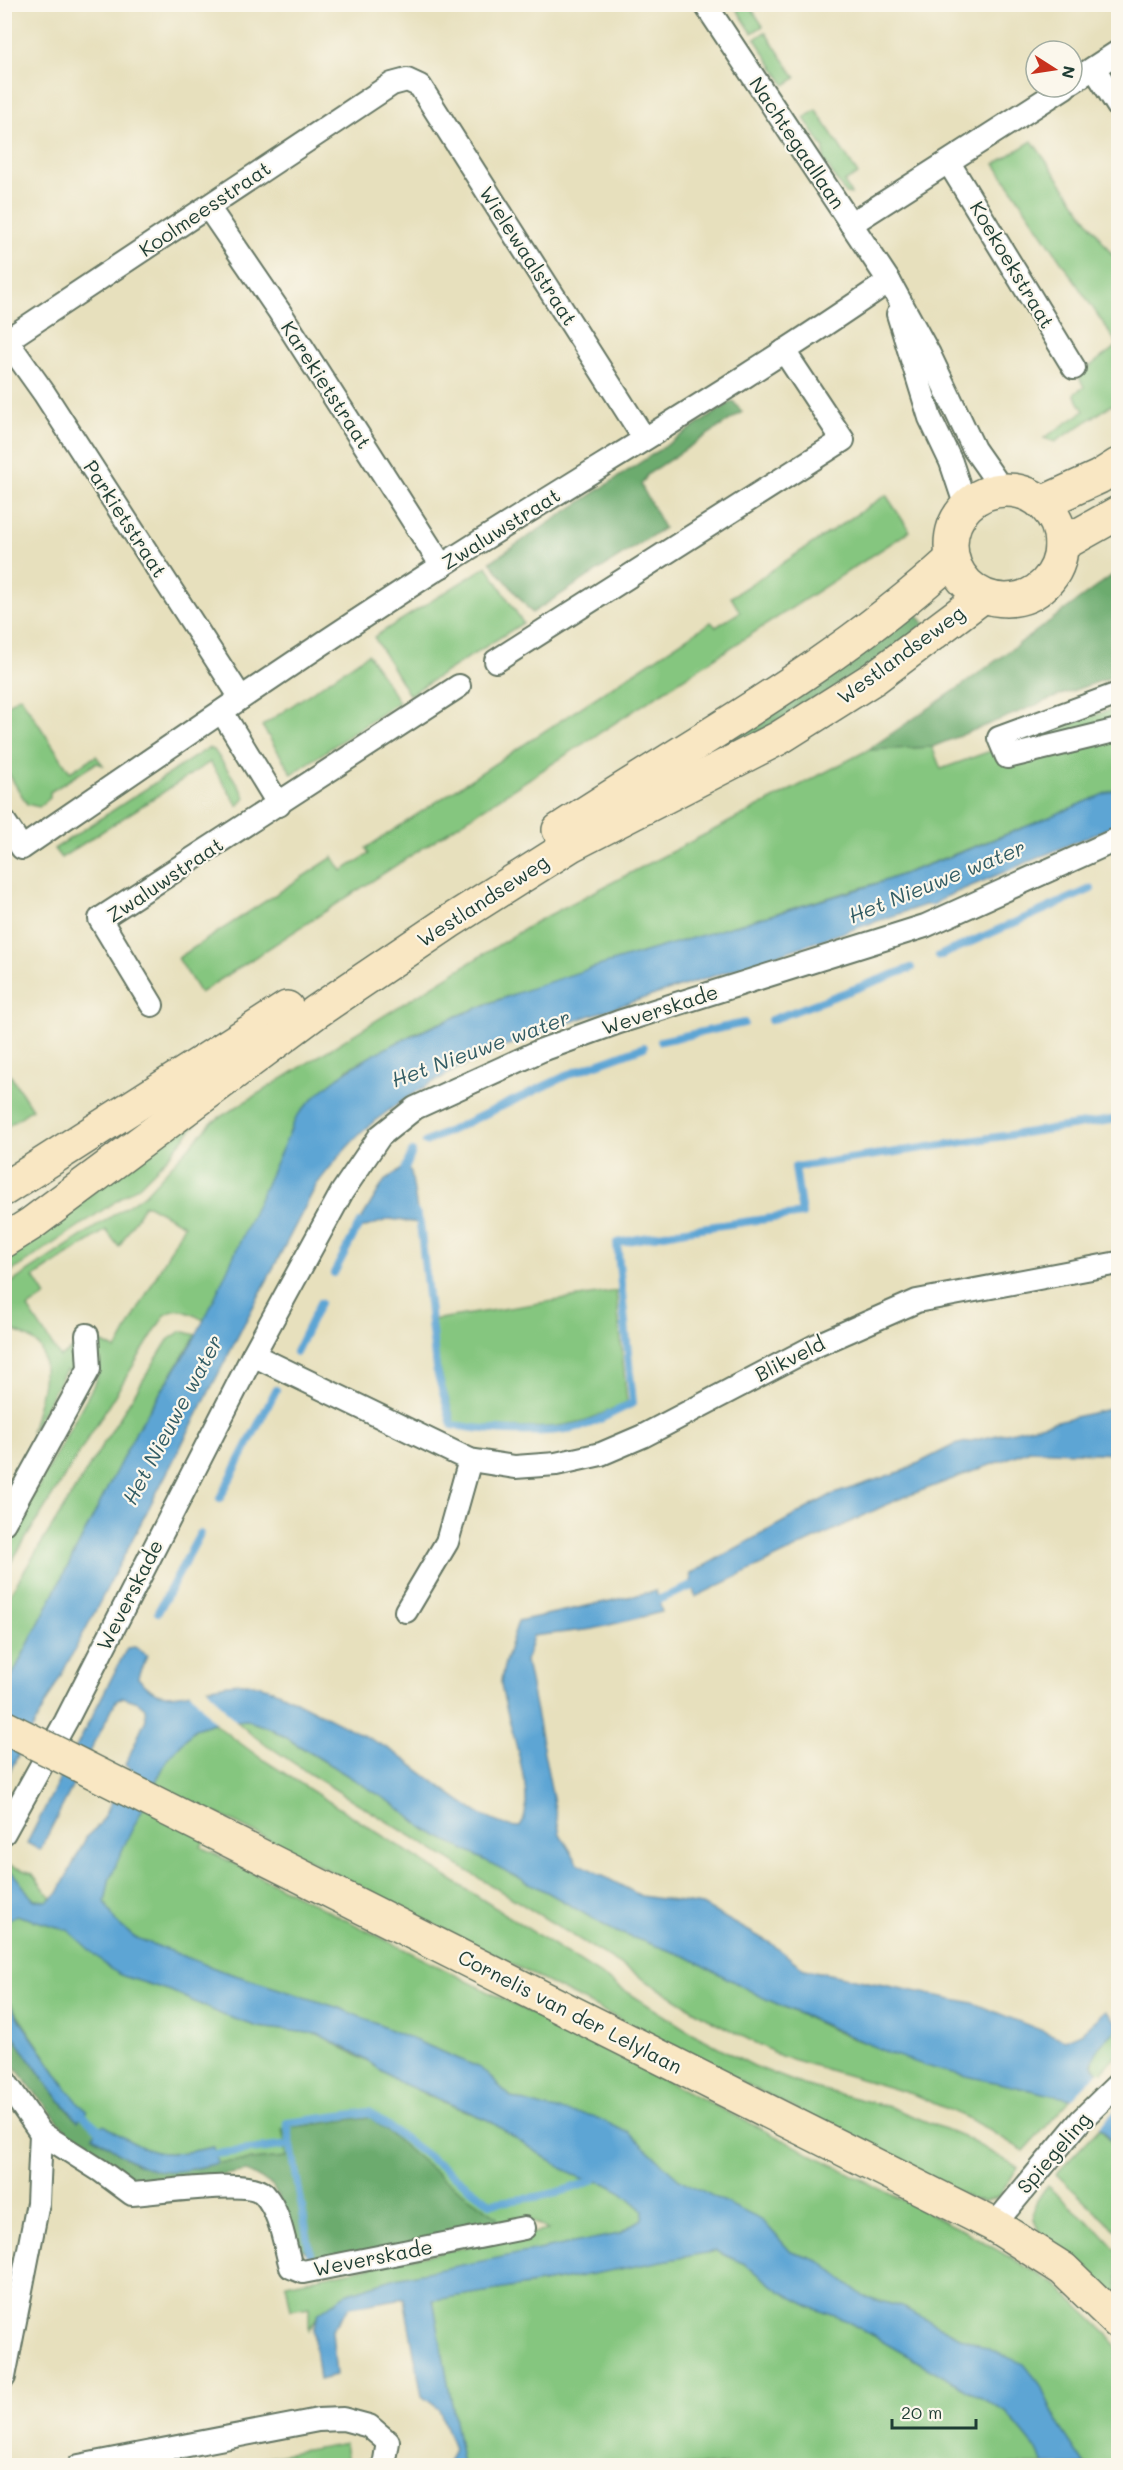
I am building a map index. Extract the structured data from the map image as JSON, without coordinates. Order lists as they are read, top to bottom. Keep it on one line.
{"streets":{"main road":["Westlandseweg","Cornelis van der Lelylaan"],"street":["Nachtegaallaan","Koolmeesstraat","Wielewaalstraat","Koekoekstraat","Karekietstraat","Parkietstraat","Zwaluwstraat","Weverskade","Blikveld","Spiegeling"]},"crossings":[["Nachtegaallaan","Zwaluwstraat"],["Nachtegaallaan","Westlandseweg"],["Koolmeesstraat","Wielewaalstraat"],["Koolmeesstraat","Karekietstraat"],["Koolmeesstraat","Parkietstraat"],["Wielewaalstraat","Zwaluwstraat"],["Karekietstraat","Zwaluwstraat"],["Parkietstraat","Zwaluwstraat"],["Weverskade","Blikveld"],["Cornelis van der Lelylaan","Spiegeling"]],"water":["Het Nieuwe water"],"scale_bar":"20 m","north":"right"}
